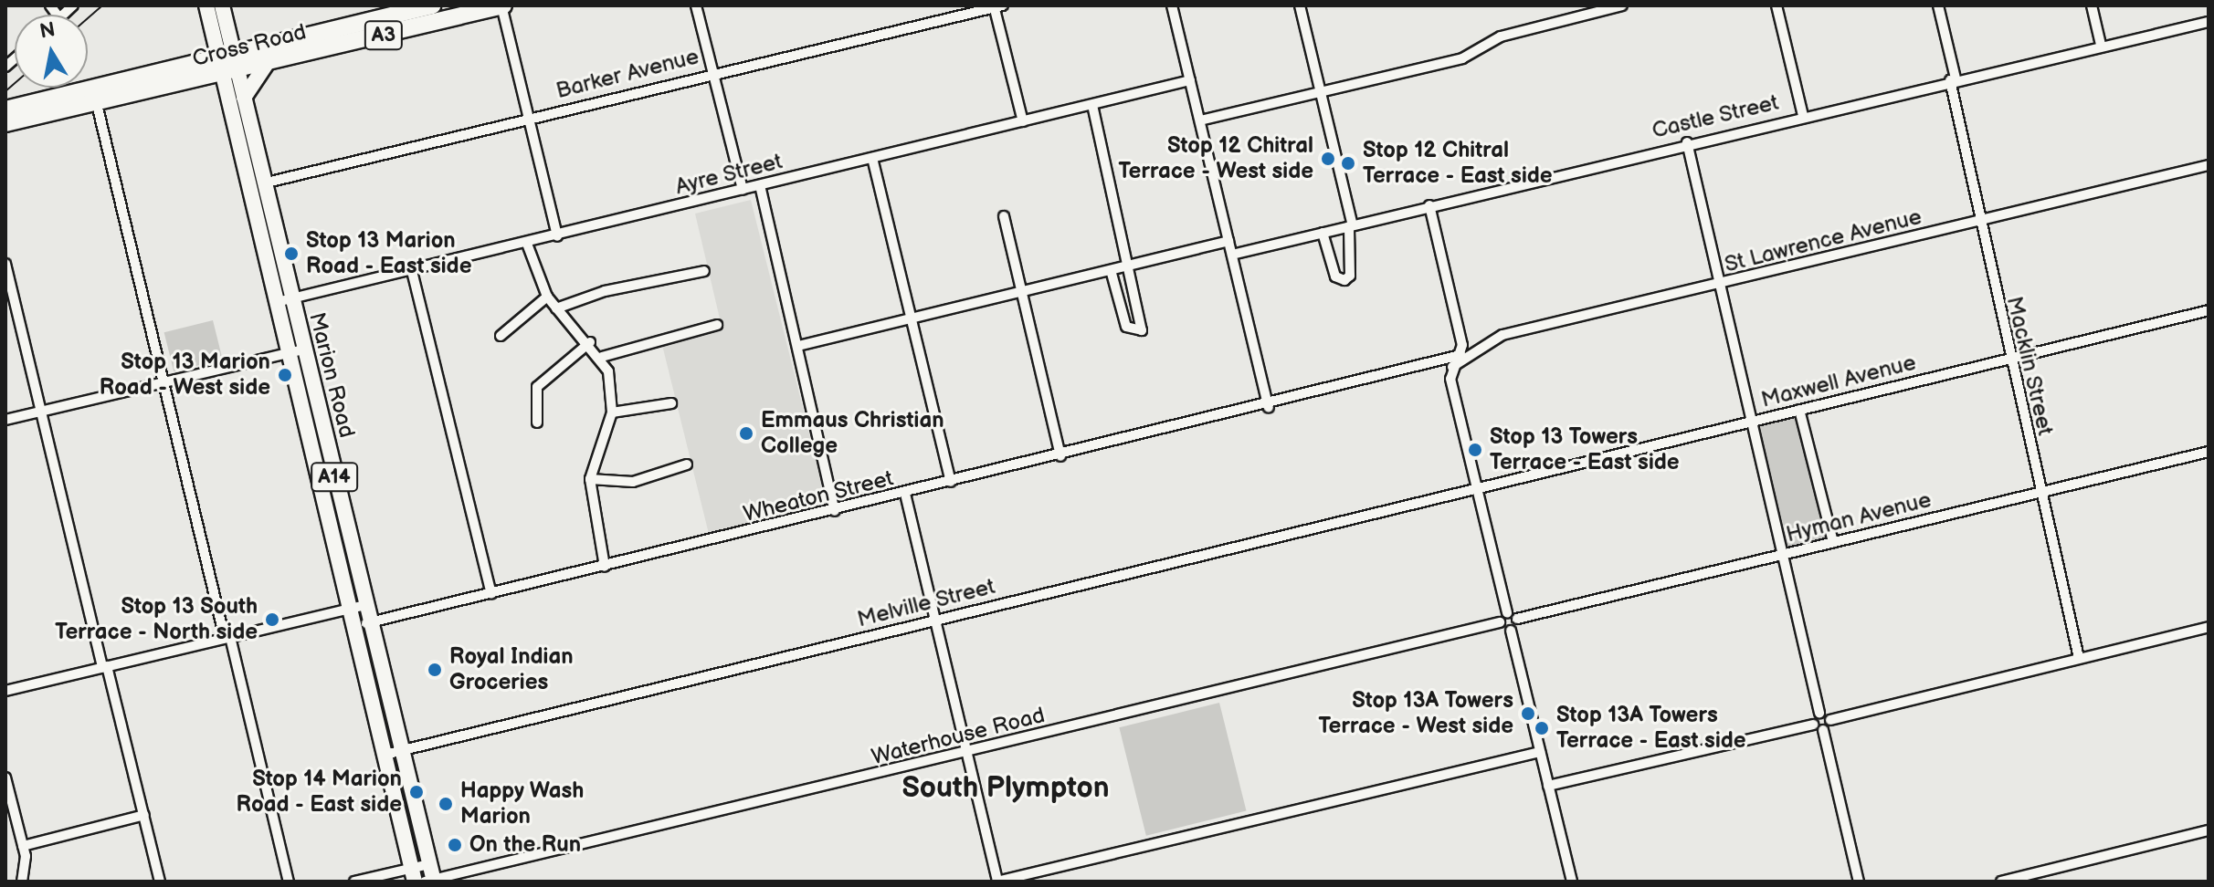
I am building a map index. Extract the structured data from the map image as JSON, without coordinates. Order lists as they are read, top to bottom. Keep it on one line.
{"streets":{"highway":["A3","Cross Road"],"main road":["Marion Road","A14"],"street":["Barker Avenue","Castle Street","Ayre Street","St Lawrence Avenue","Macklin Street","Maxwell Avenue","Wheaton Street","Hyman Avenue","Melville Street","Waterhouse Road"]},"crossings":[["Cross Road","Marion Road"],["Barker Avenue","Marion Road"],["Castle Street","Macklin Street"],["Ayre Street","Marion Road"],["St Lawrence Avenue","Macklin Street"],["Macklin Street","Maxwell Avenue"],["Macklin Street","Hyman Avenue"],["Marion Road","Wheaton Street"],["Marion Road","Melville Street"],["Marion Road","Waterhouse Road"],["Maxwell Avenue","Melville Street"]],"districts":["South Plympton"],"places":["Stop 12 Chitral Terrace - West side","Stop 12 Chitral Terrace - East side","Stop 13 Marion Road - East side","Stop 13 Marion Road - West side","Emmaus Christian College","Stop 13 Towers Terrace - East side","Stop 13 South Terrace - North side","Royal Indian Groceries","Stop 13A Towers Terrace - West side","Stop 13A Towers Terrace - East side","Stop 14 Marion Road - East side","Happy Wash Marion","On the Run"],"north":"top"}
